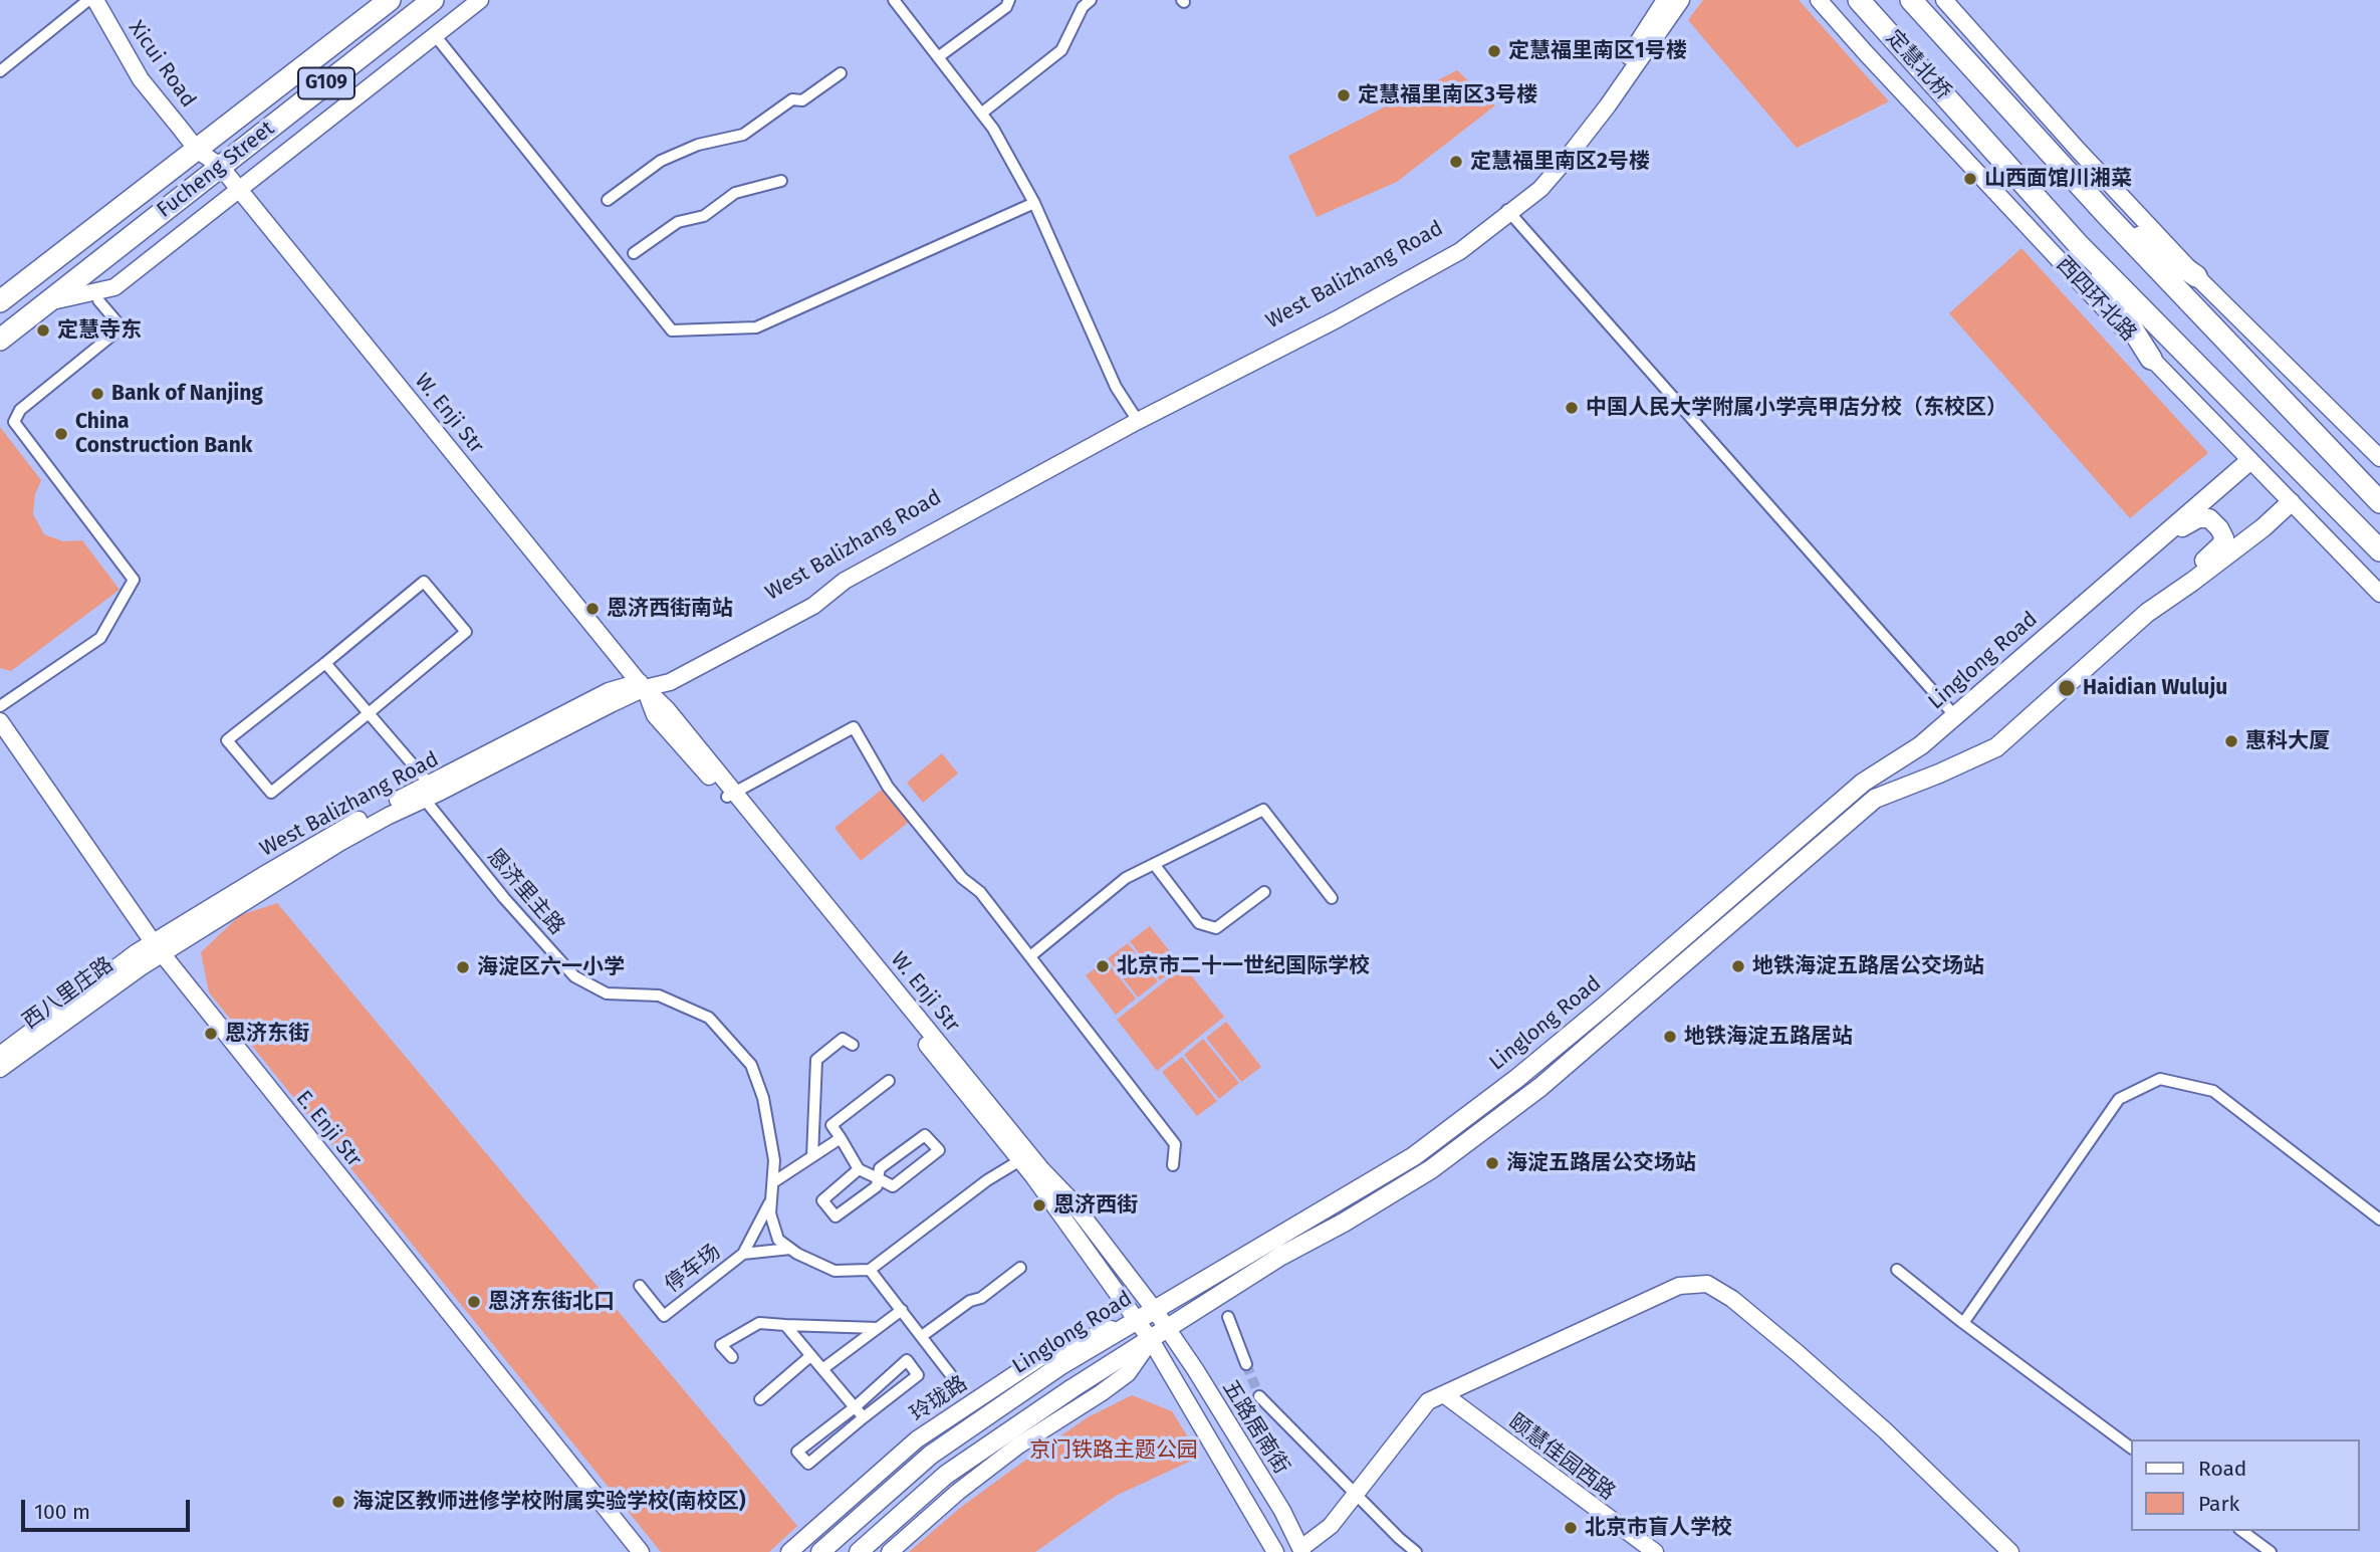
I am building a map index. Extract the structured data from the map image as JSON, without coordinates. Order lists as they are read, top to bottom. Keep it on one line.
{"streets":{"highway":["定慧北桥","G109","Fucheng Street","西四环北路"],"main road":["Linglong Road"],"street":["Xicui Road","West Balizhang Road","W. Enji Str","恩济里主路","西八里庄路","E. Enji Str","停车场","玲珑路","五路居南街","颐慧佳园西路"]},"crossings":[["Xicui Road","G109"],["Xicui Road","Fucheng Street"],["Xicui Road","W. Enji Str"],["定慧北桥","西四环北路"],["G109","Fucheng Street"],["Fucheng Street","W. Enji Str"],["West Balizhang Road","W. Enji Str"],["West Balizhang Road","恩济里主路"],["West Balizhang Road","西八里庄路"],["West Balizhang Road","E. Enji Str"],["西四环北路","Linglong Road"],["W. Enji Str","Linglong Road"],["W. Enji Str","玲珑路"],["W. Enji Str","五路居南街"],["Linglong Road","玲珑路"],["Linglong Road","五路居南街"],["西八里庄路","E. Enji Str"]],"parks":["京门铁路主题公园"],"places":["定慧福里南区1号楼","定慧福里南区3号楼","定慧福里南区2号楼","山西面馆川湘菜","定慧寺东","Bank of Nanjing","中国人民大学附属小学亮甲店分校（东校区）","China Construction Bank","恩济西街南站","Haidian Wuluju","惠科大厦","北京市二十一世纪国际学校","地铁海淀五路居公交场站","海淀区六一小学","恩济东街","地铁海淀五路居站","海淀五路居公交场站","恩济西街","恩济东街北口","海淀区教师进修学校附属实验学校(南校区)","北京市盲人学校"],"legend":["Road","Park"],"scale_bar":"100 m"}
